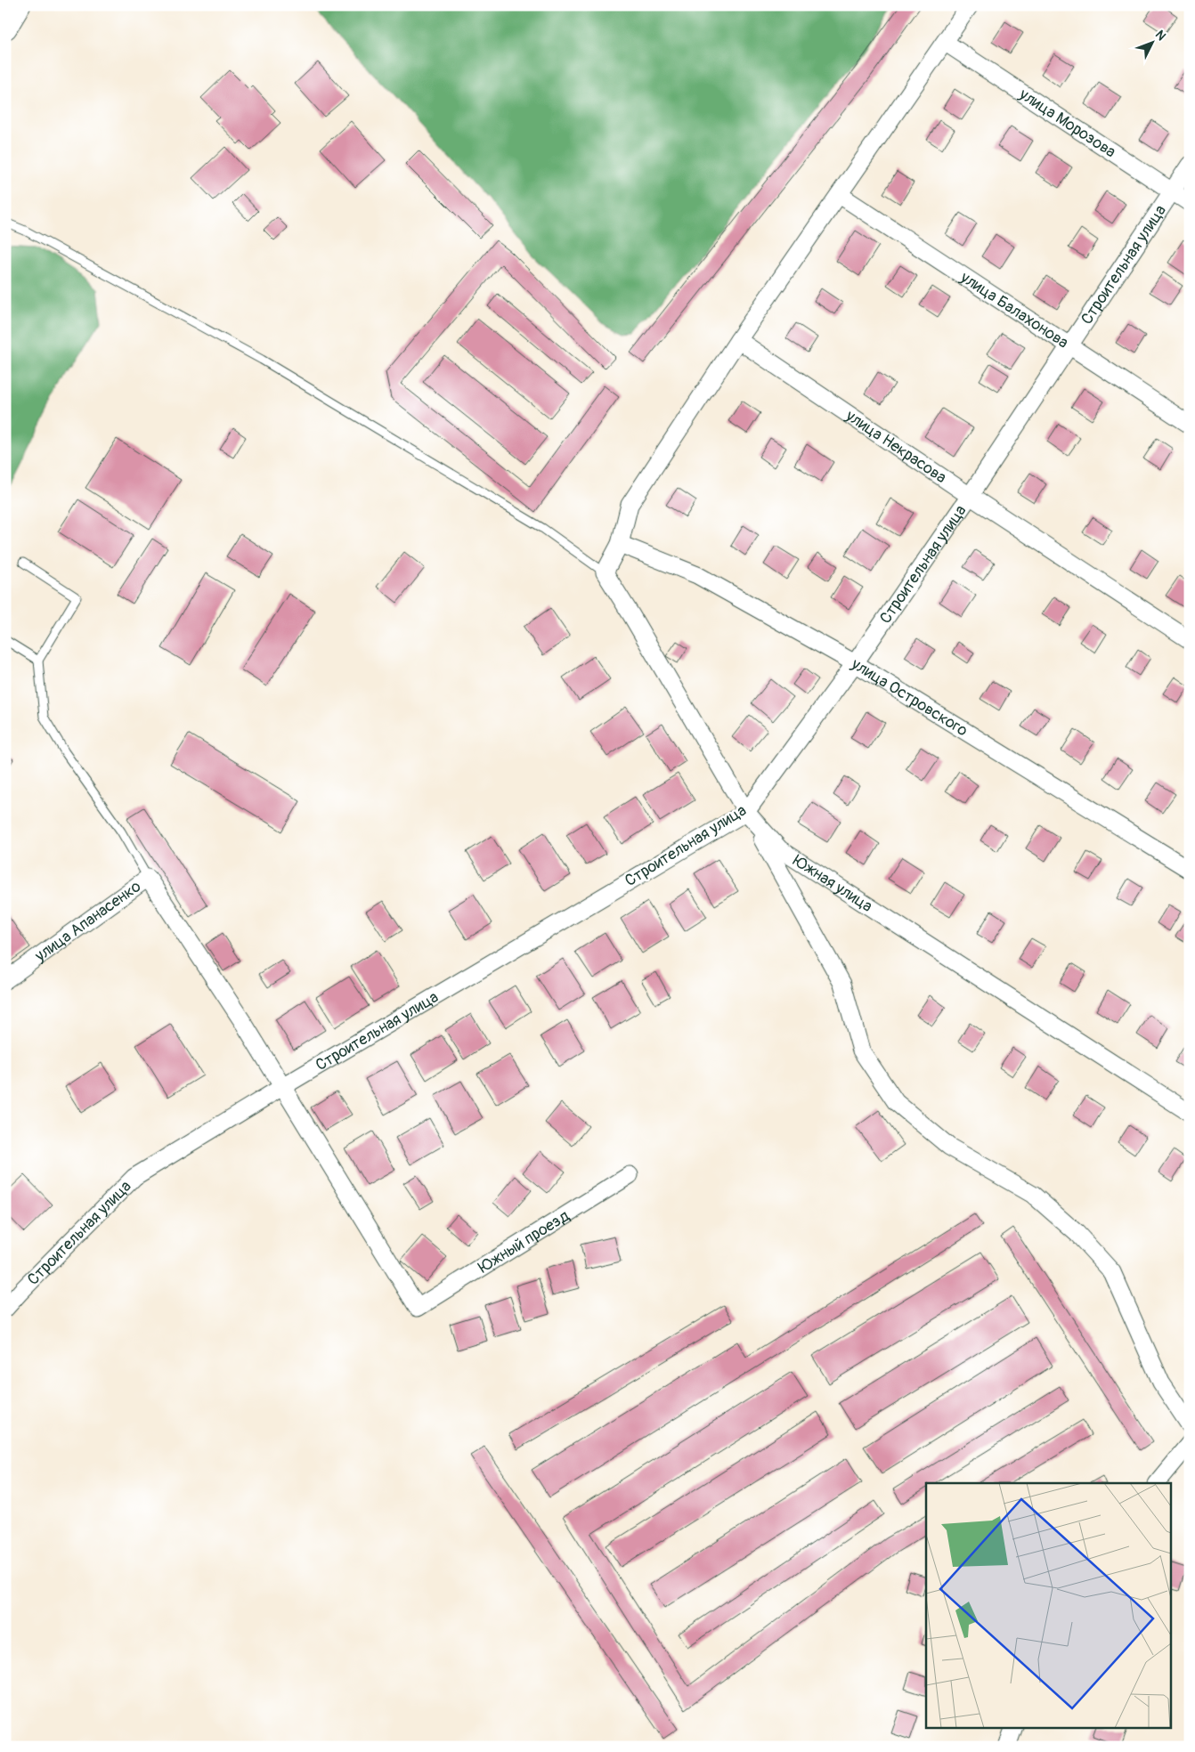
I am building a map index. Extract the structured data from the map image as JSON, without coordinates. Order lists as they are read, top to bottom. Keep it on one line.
{"streets":{"street":["улица Морозова","Строительная улица","улица Балахонова","улица Некрасова","улица Островского","Южная улица","улица Апанасенко","Южный проезд"]},"crossings":[["улица Морозова","Строительная улица"],["Строительная улица","улица Балахонова"],["Строительная улица","улица Некрасова"],["Строительная улица","улица Островского"],["Строительная улица","Южная улица"],["Строительная улица","Южный проезд"]],"north":"top right"}
